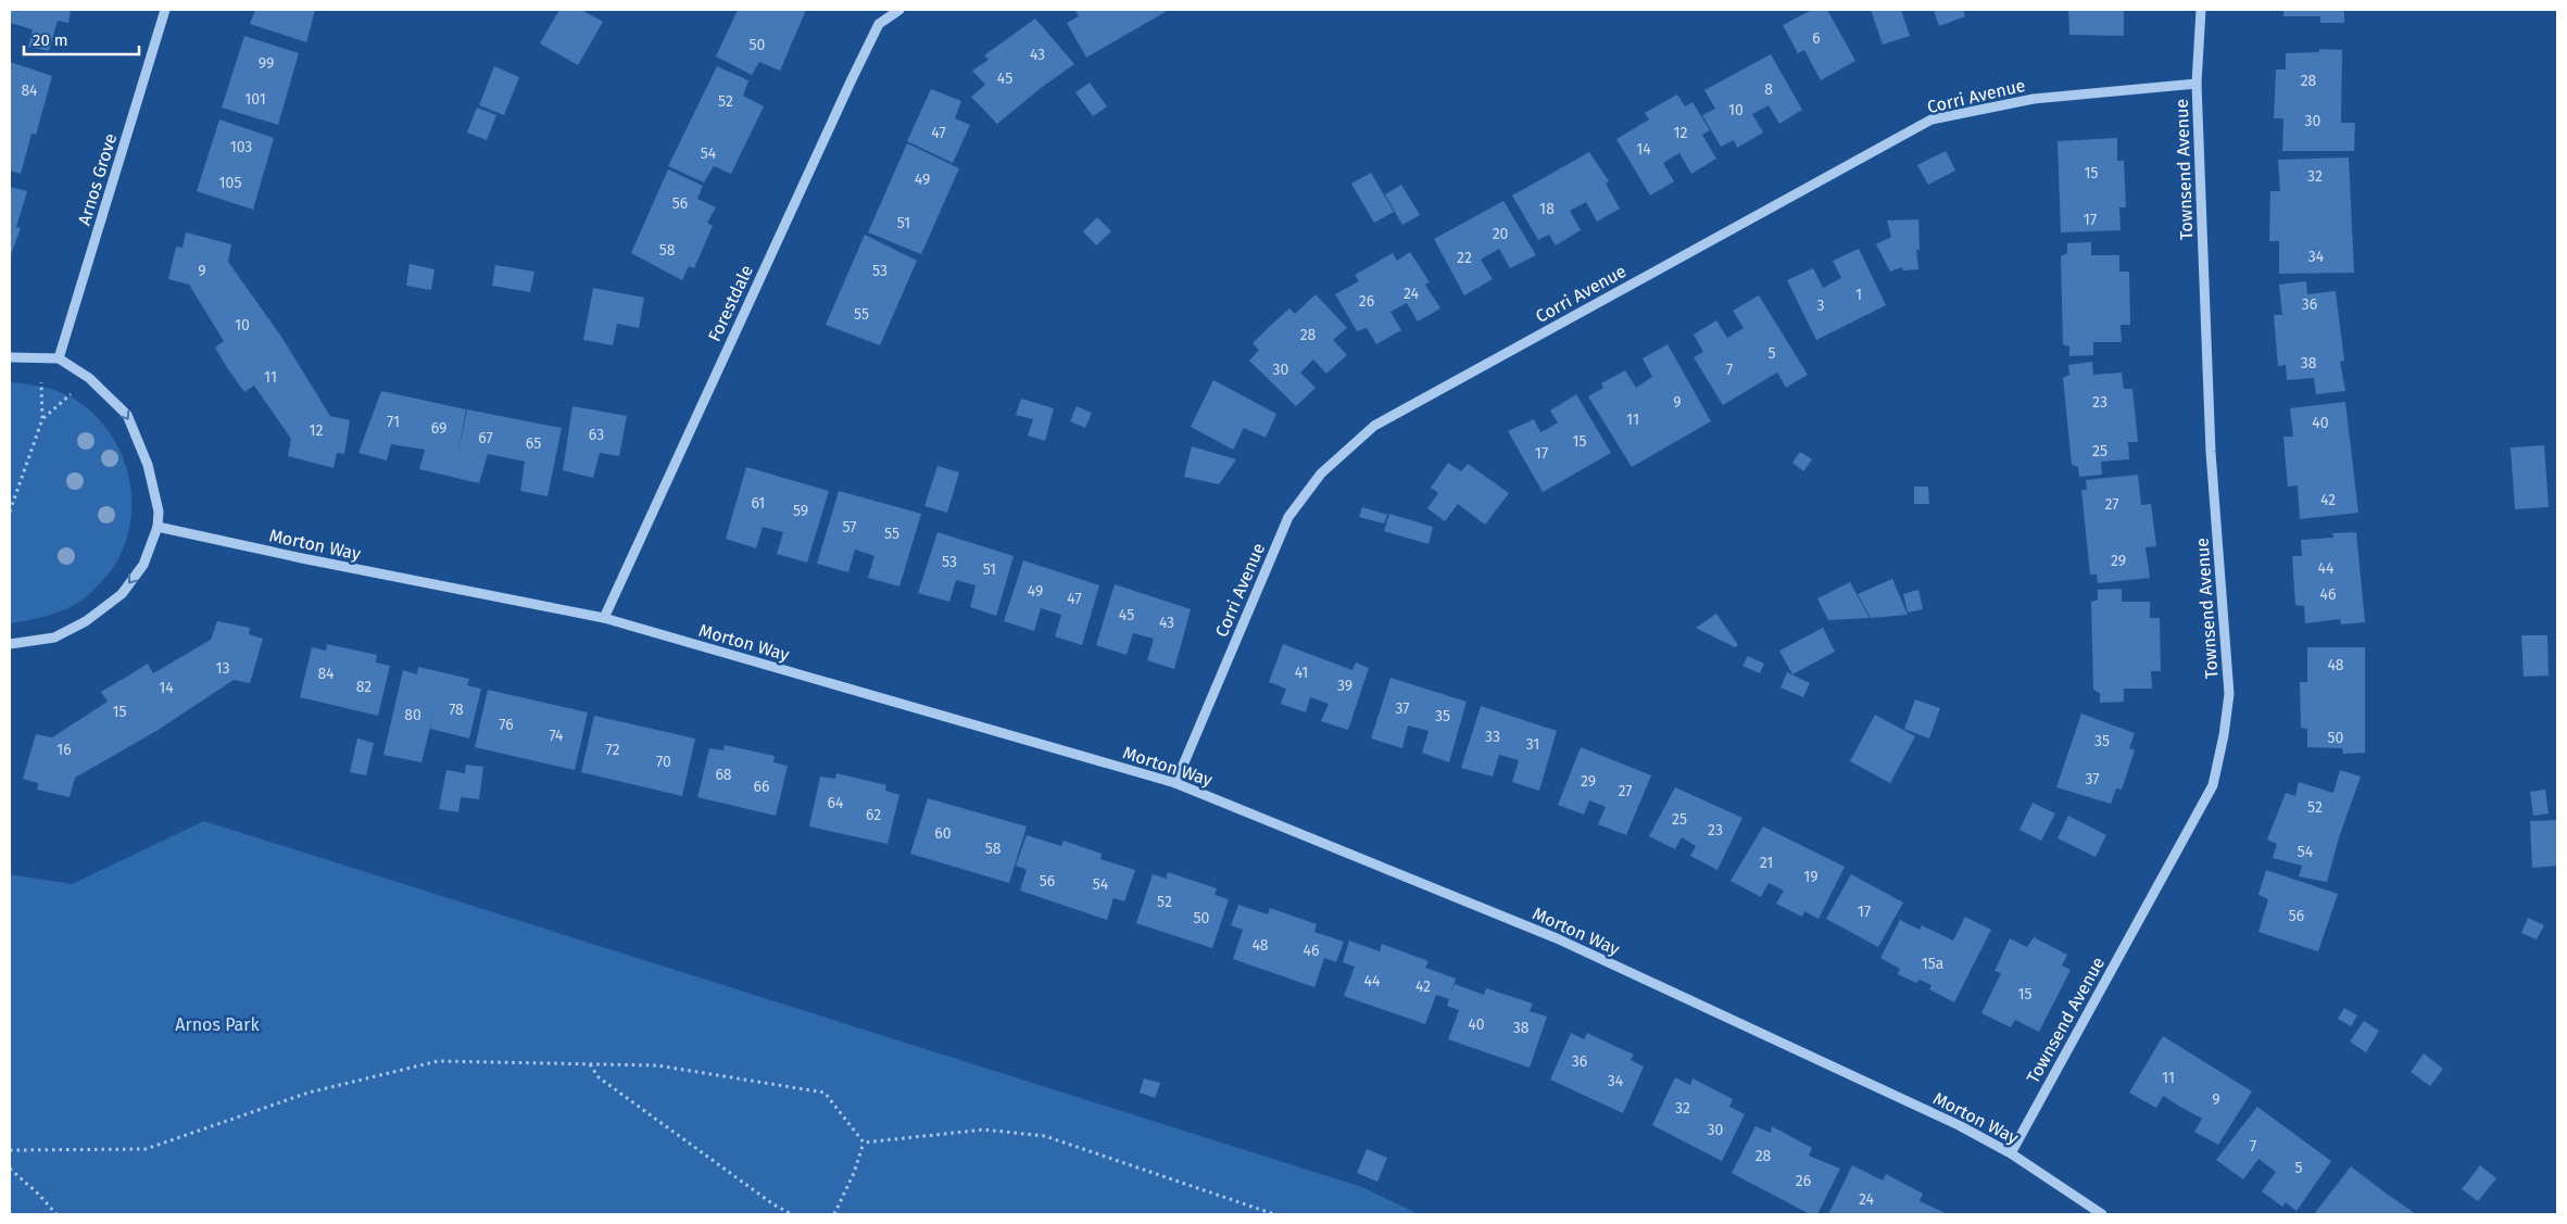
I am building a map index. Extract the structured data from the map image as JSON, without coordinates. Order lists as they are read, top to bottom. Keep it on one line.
{"streets":{"street":["Corri Avenue","Townsend Avenue","Arnos Grove","Forestdale","Morton Way"]},"crossings":[["Corri Avenue","Townsend Avenue"],["Corri Avenue","Morton Way"],["Townsend Avenue","Morton Way"],["Forestdale","Morton Way"]],"parks":["Arnos Park"],"house_numbers":["6","50","43","99","45","28","8","84","101","52","10","30","47","12","103","14","54","15","32","49","105","56","18","17","51","20","58","34","22","9","53","24","1","26","36","3","55","10","28","5","38","30","7","11","9","23","11","71","40","69","12","63","67","15","65","25","17","42","61","27","59","57","55","29","53","44","51","49","46","47","45","43","48","13","41","84","39","82","14","37","78","15","80","35","76","74","33","50","35","31","16","72","70","68","37","29","66","27","64","52","62","25","23","60","58","54","21","19","56","54","52","17","56","50","48","46","15a","44","42","15","40","38","36","11","34","9","32","30","7","28","5","26","24"],"scale_bar":"20 m"}
